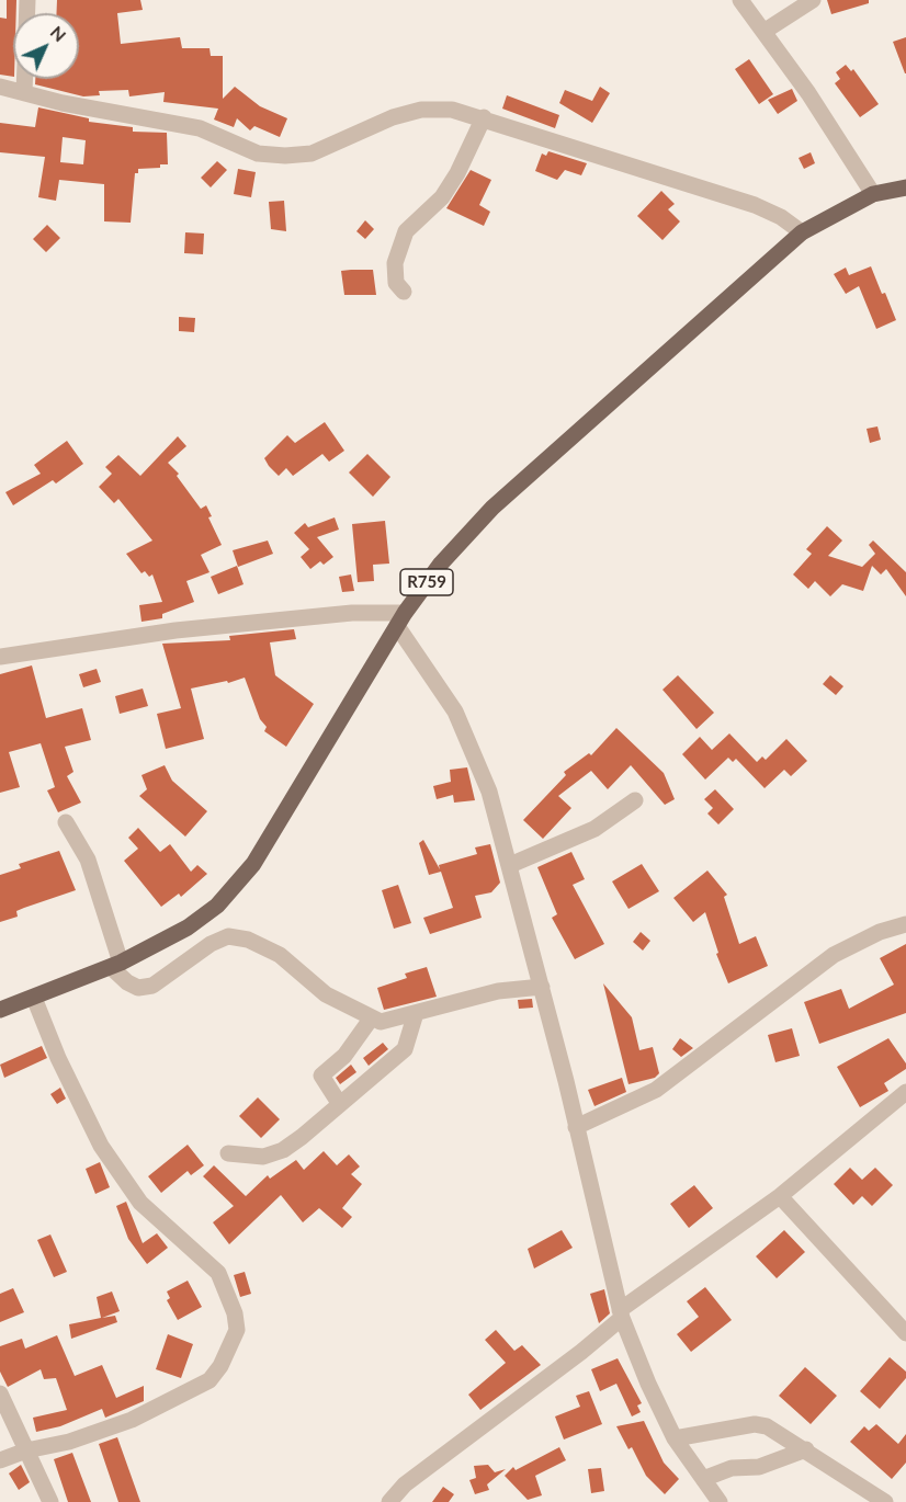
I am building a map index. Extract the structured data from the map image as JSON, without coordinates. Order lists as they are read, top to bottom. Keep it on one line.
{"streets":{"main road":["R759"]},"north":"top right"}
